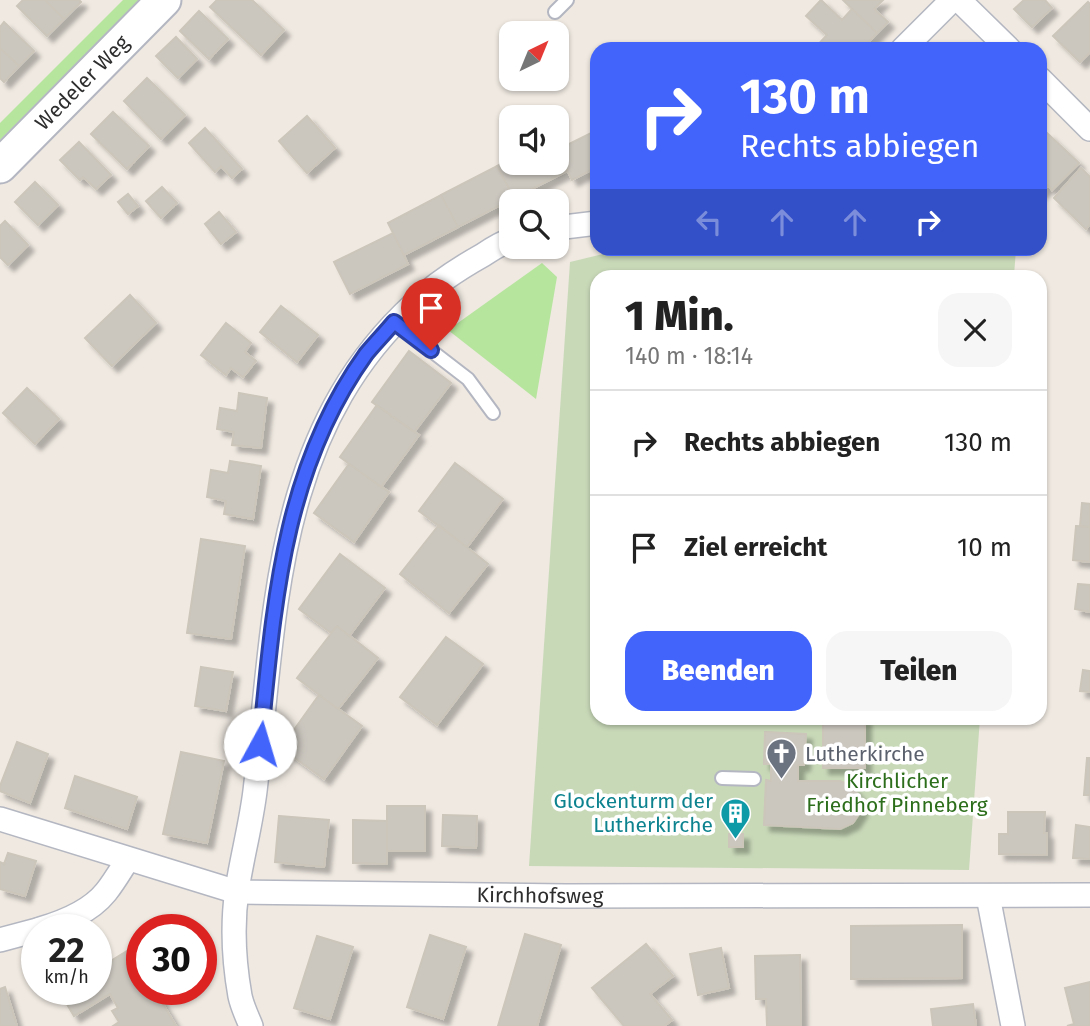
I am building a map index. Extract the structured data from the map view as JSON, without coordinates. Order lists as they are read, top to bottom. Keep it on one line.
{"streets":{"main road":["Wedeler Weg"],"street":["Kirchhofsweg"]},"parks":["Kirchlicher Friedhof Pinneberg"],"places":{"church":["Lutherkirche"],"building":["Glockenturm der Lutherkirche"]},"north":"top right","page":{"turn":["130 m","Rechts abbiegen"],"heading":["1 Min.","140 m · 18:14"],"list":[{"name":"Rechts abbiegen","value":"130 m"},{"name":"Ziel erreicht","value":"10 m"}],"buttons":["Beenden","Teilen"],"speed":"22 km/h","limit":"30"}}
